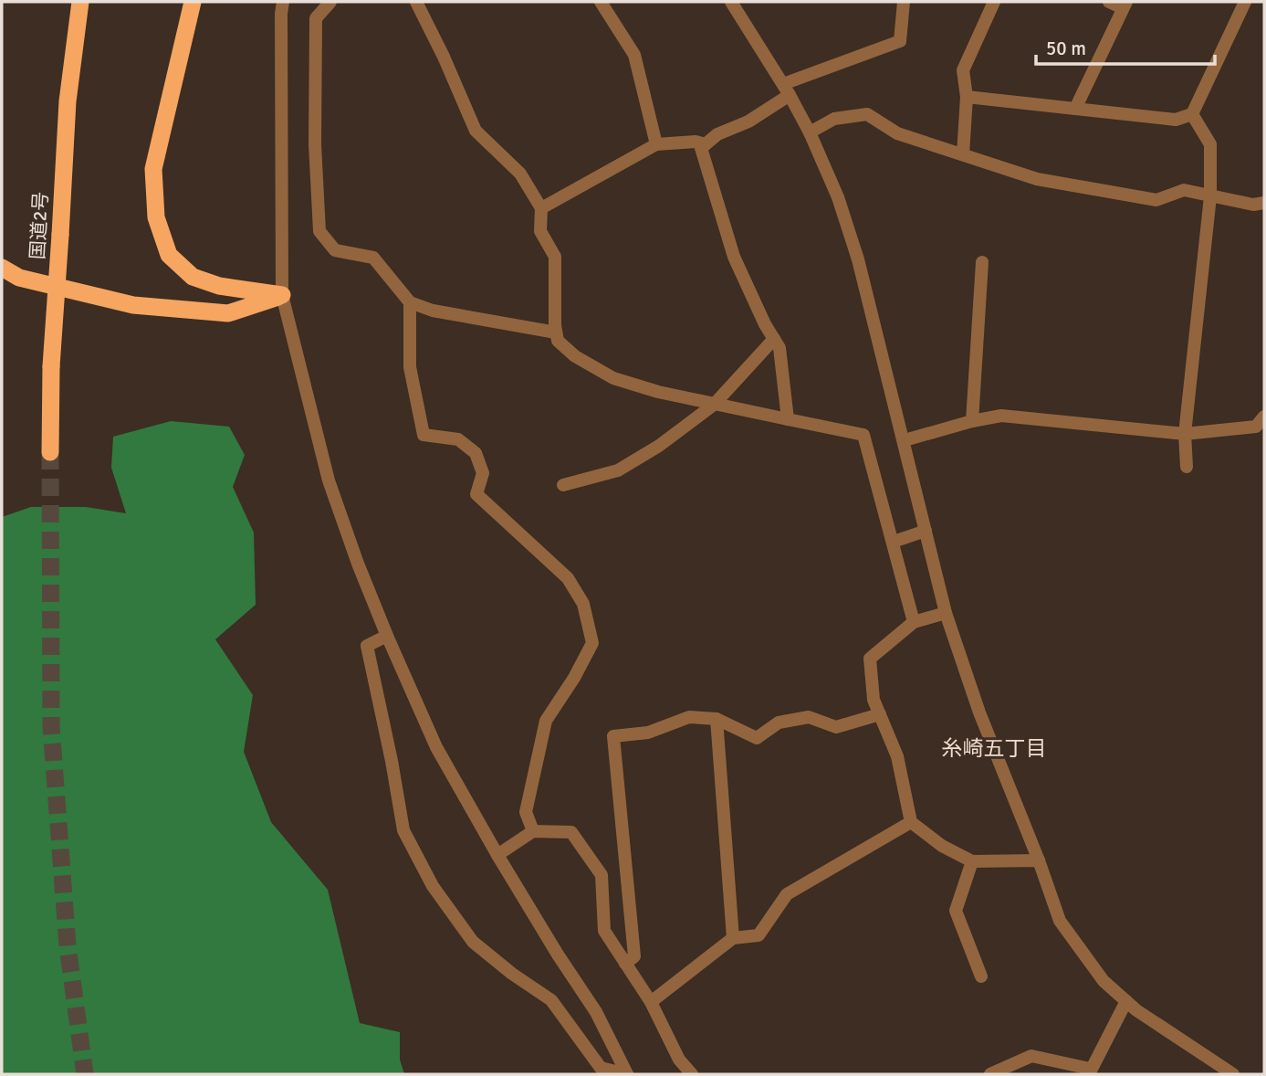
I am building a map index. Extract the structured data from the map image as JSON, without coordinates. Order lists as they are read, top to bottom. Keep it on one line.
{"streets":{"highway":["国道2号"]},"districts":["糸崎五丁目"],"scale_bar":"50 m"}
